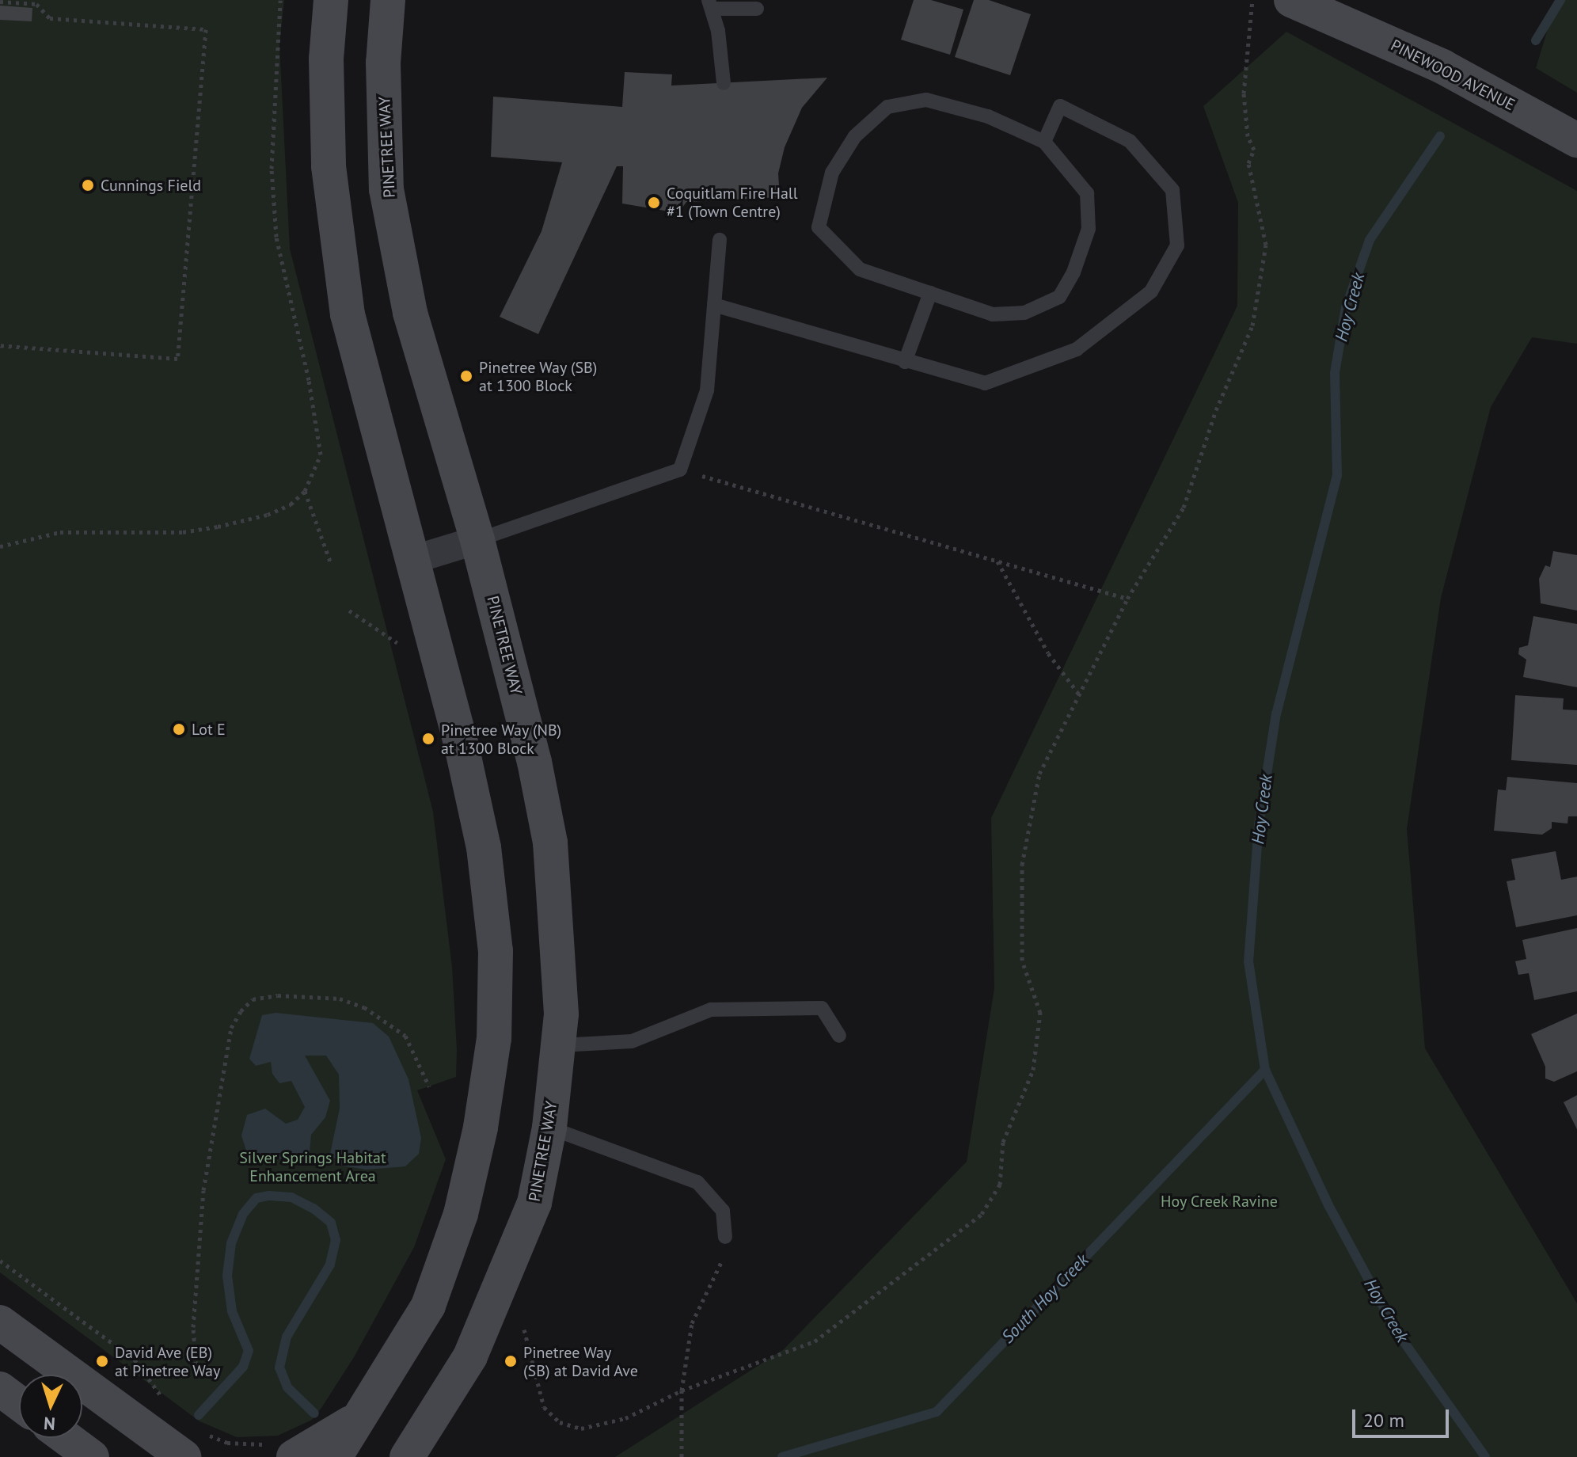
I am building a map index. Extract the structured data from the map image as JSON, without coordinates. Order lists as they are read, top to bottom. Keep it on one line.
{"streets":{"main road":["PINEWOOD AVENUE","PINETREE WAY"]},"water":["Hoy Creek","South Hoy Creek"],"parks":["Silver Springs Habitat Enhancement Area","Hoy Creek Ravine"],"places":["Cunnings Field","Coquitlam Fire Hall #1 (Town Centre)","Pinetree Way (SB) at 1300 Block","Lot E","Pinetree Way (NB) at 1300 Block","David Ave (EB) at Pinetree Way","Pinetree Way (SB) at David Ave"],"scale_bar":"20 m","north":"bottom"}
